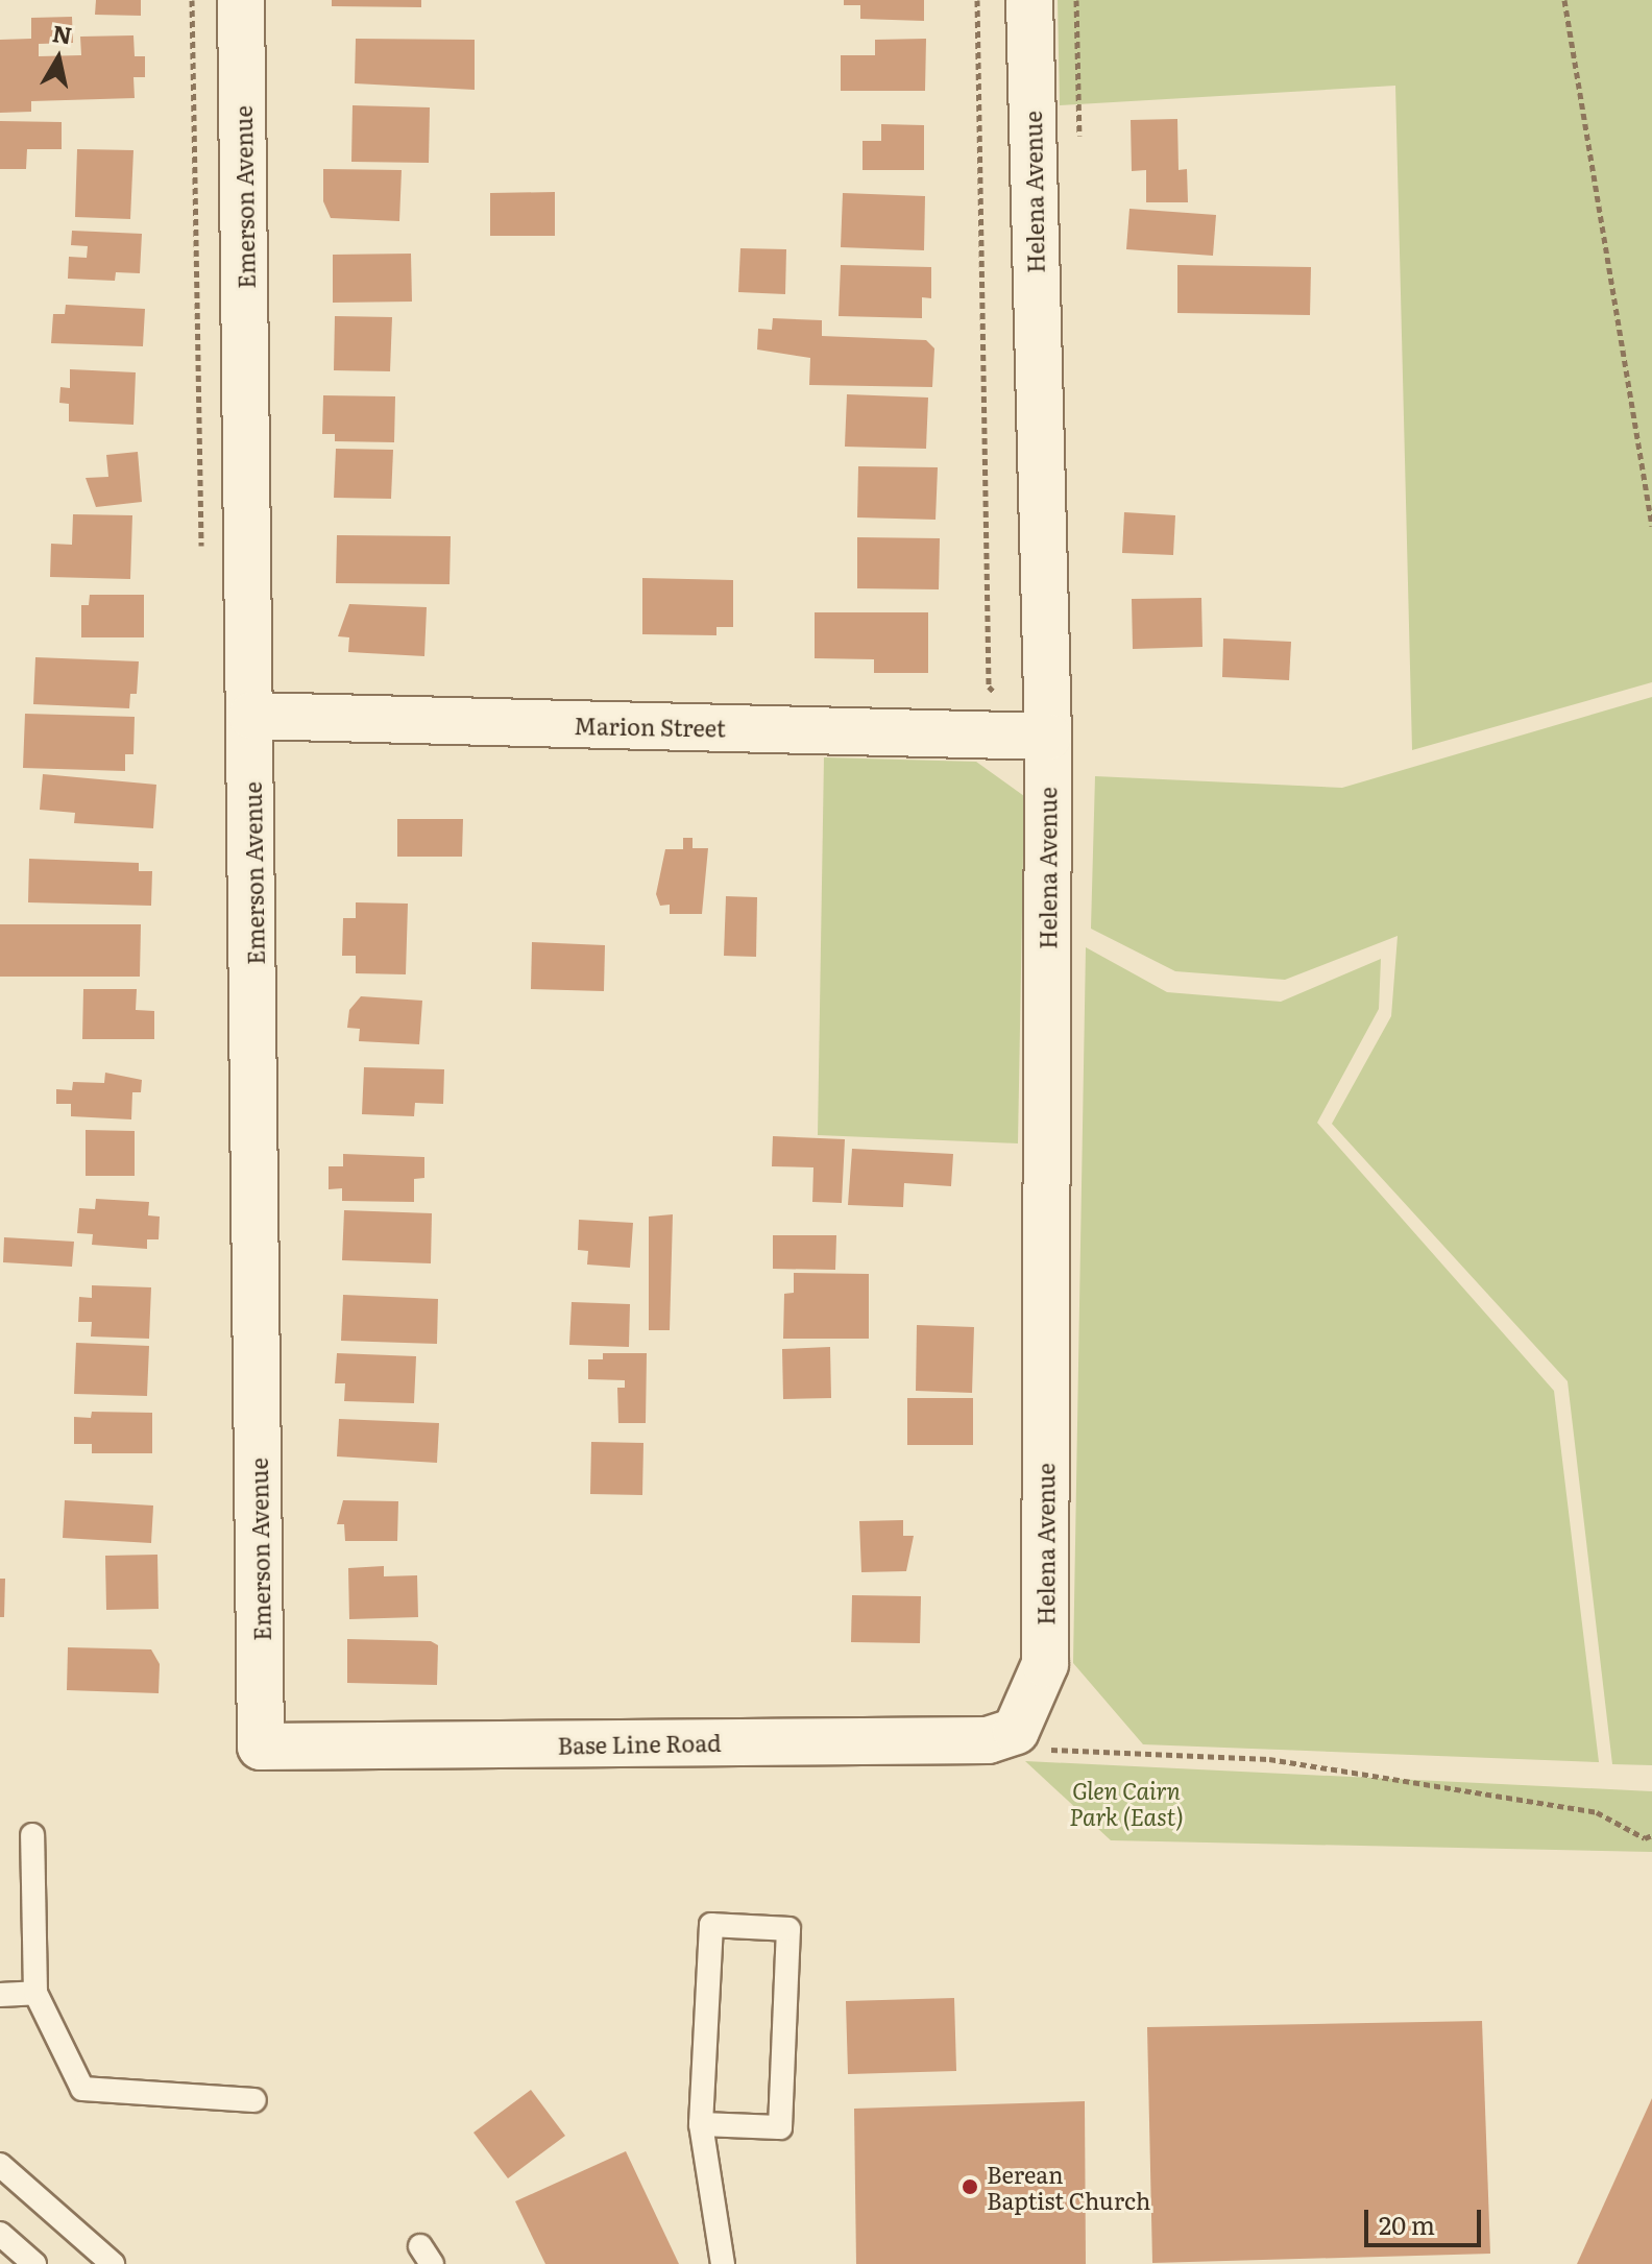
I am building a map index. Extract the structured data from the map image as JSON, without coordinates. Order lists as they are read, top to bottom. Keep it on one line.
{"streets":{"street":["Helena Avenue","Emerson Avenue","Marion Street","Base Line Road"]},"crossings":[["Helena Avenue","Marion Street"],["Helena Avenue","Base Line Road"],["Emerson Avenue","Marion Street"],["Emerson Avenue","Base Line Road"]],"parks":["Glen Cairn Park (East)"],"places":["Berean Baptist Church"],"scale_bar":"20 m","north":"top"}
